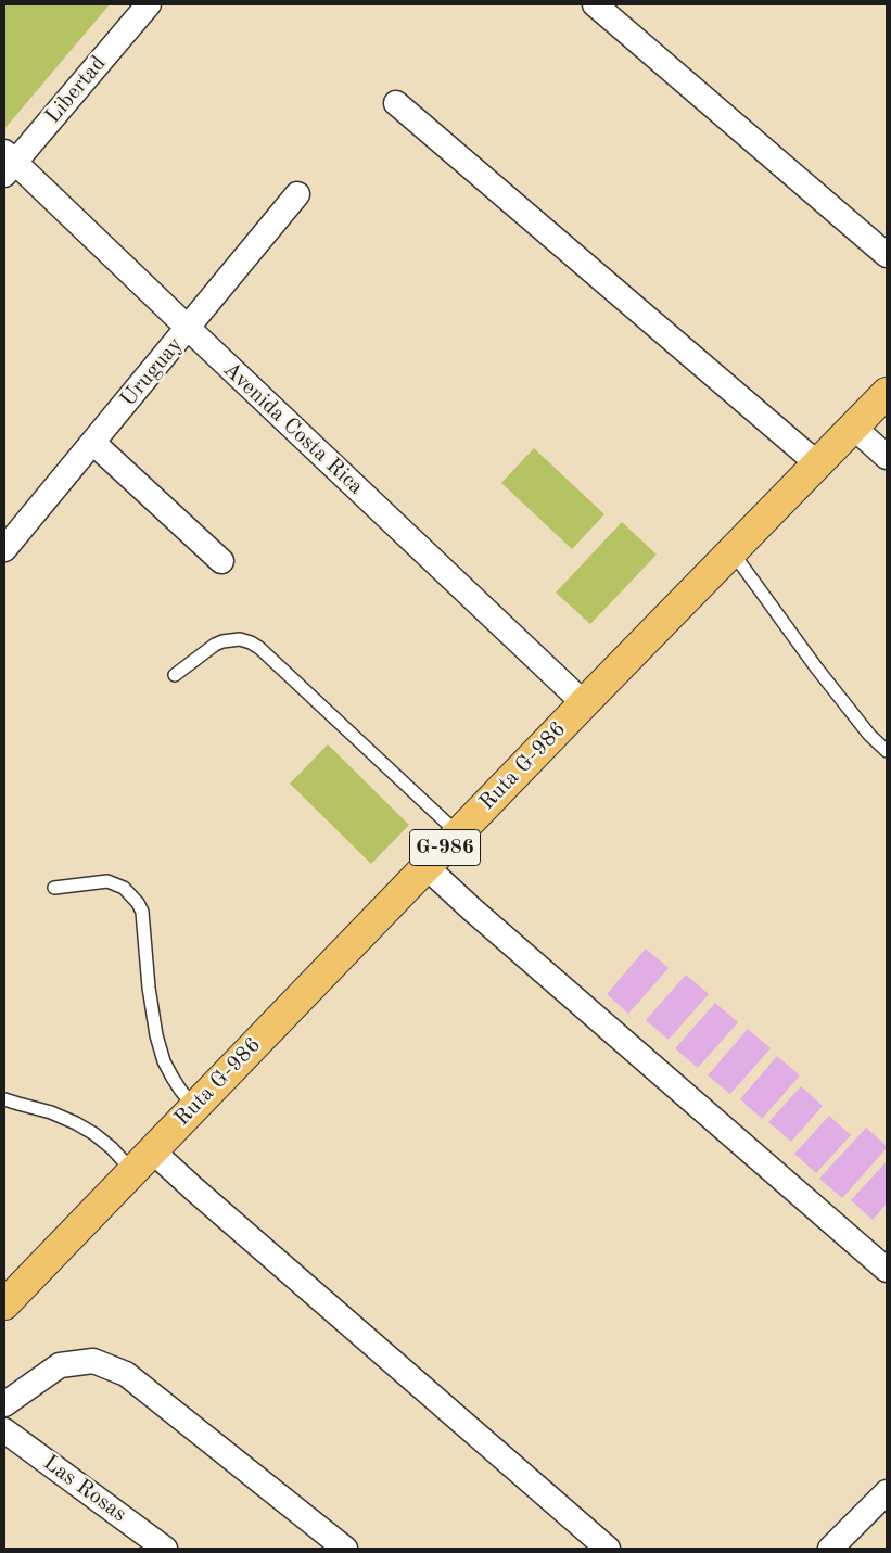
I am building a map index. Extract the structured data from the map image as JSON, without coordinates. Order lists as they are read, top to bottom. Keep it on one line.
{"streets":{"main road":["Ruta G-986","G-986"],"street":["Libertad","Uruguay","Avenida Costa Rica","Las Rosas"]},"crossings":[["Libertad","Avenida Costa Rica"],["Uruguay","Avenida Costa Rica"],["Avenida Costa Rica","Ruta G-986"]]}
